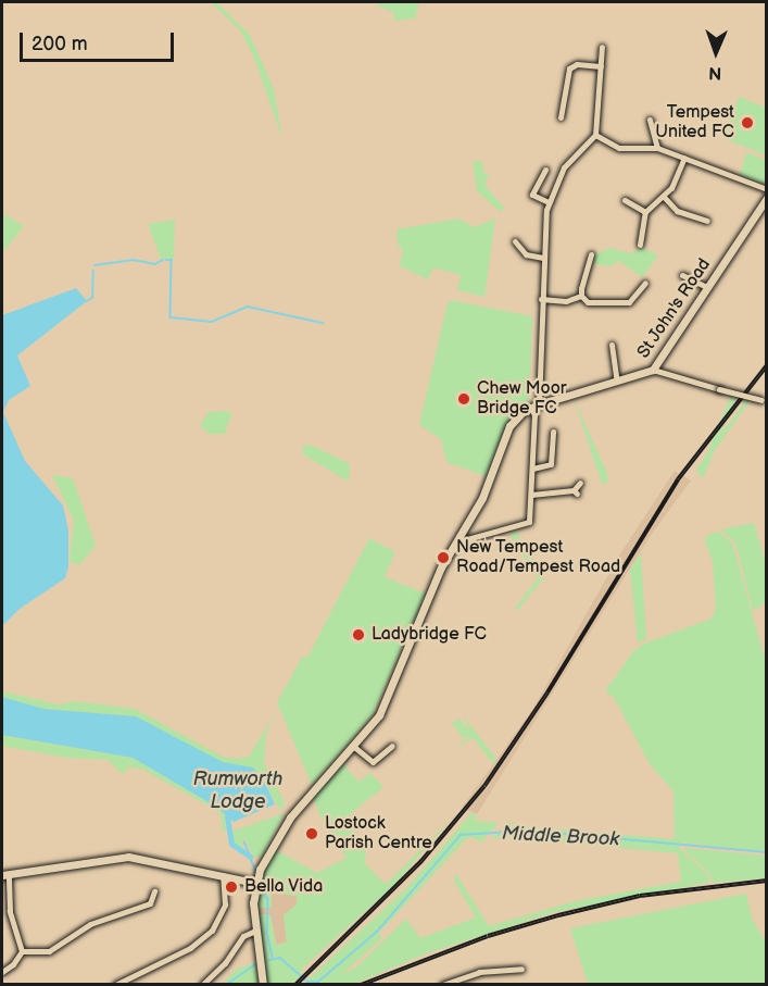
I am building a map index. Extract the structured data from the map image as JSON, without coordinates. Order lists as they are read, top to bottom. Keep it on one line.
{"streets":{"street":["St John's Road"]},"water":["Rumworth Lodge","Middle Brook"],"places":["Tempest United FC","Chew Moor Bridge FC","New Tempest Road/Tempest Road","Ladybridge FC","Lostock Parish Centre","Bella Vida"],"scale_bar":"200 m","north":"bottom"}
